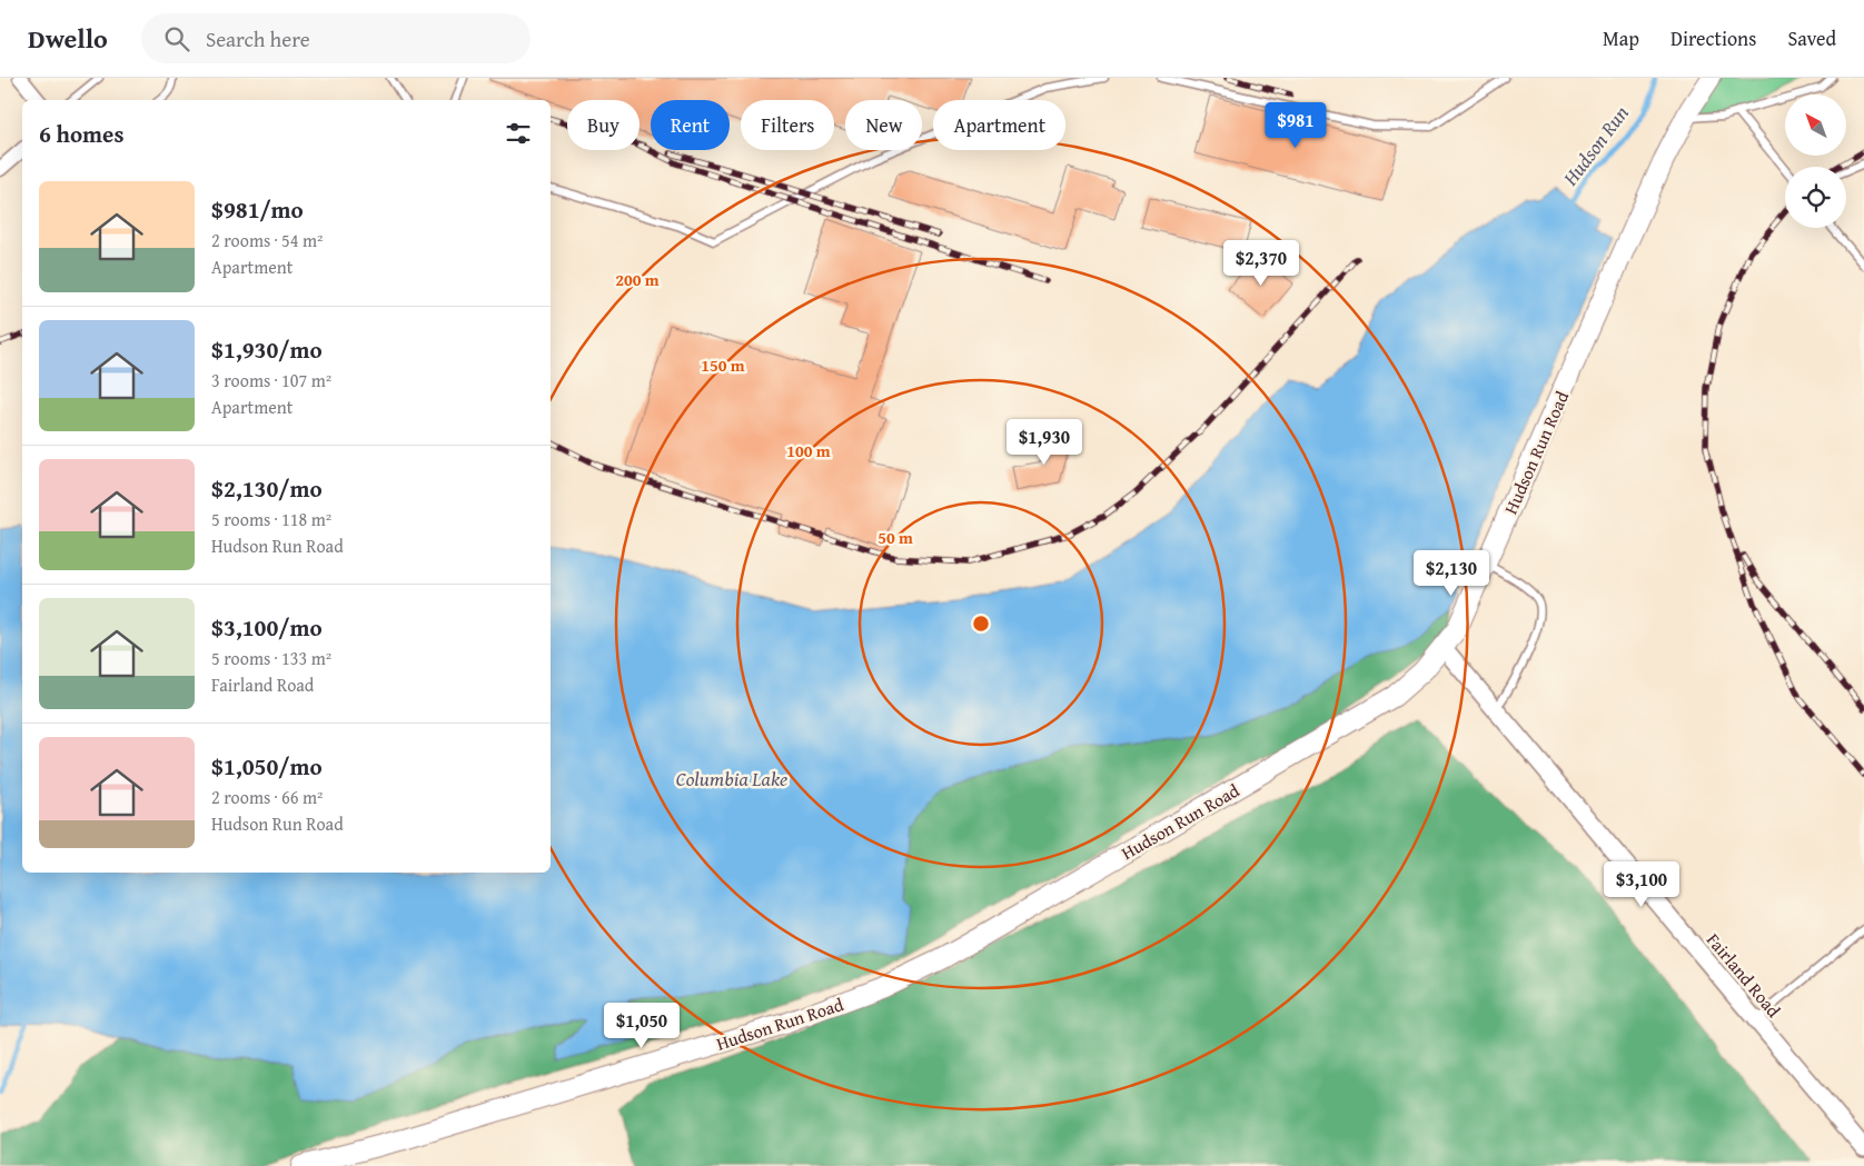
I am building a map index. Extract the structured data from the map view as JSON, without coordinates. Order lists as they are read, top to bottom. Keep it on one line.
{"streets":{"main road":["Hudson Run Road"],"street":["Fairland Road"]},"crossings":[["Hudson Run Road","Fairland Road"]],"water":["Hudson Run","Columbia Lake"],"north":"top left","page":{"header":"Dwello","search":"Search here","nav":["Map","Directions","Saved"],"chip":["Buy","Rent","Filters","New","Apartment"],"heading":"6 homes","price":["$981","$2,370","$1,930","$2,130","$3,100","$1,050"],"list":[{"name":"$981/mo","note":"2 rooms · 54 m² · Apartment"},{"name":"$1,930/mo","note":"3 rooms · 107 m² · Apartment"},{"name":"$2,130/mo","note":"5 rooms · 118 m² · Hudson Run Road"},{"name":"$3,100/mo","note":"5 rooms · 133 m² · Fairland Road"},{"name":"$1,050/mo","note":"2 rooms · 66 m² · Hudson Run Road"}]},"rings":["200 m","150 m","100 m","50 m"]}
